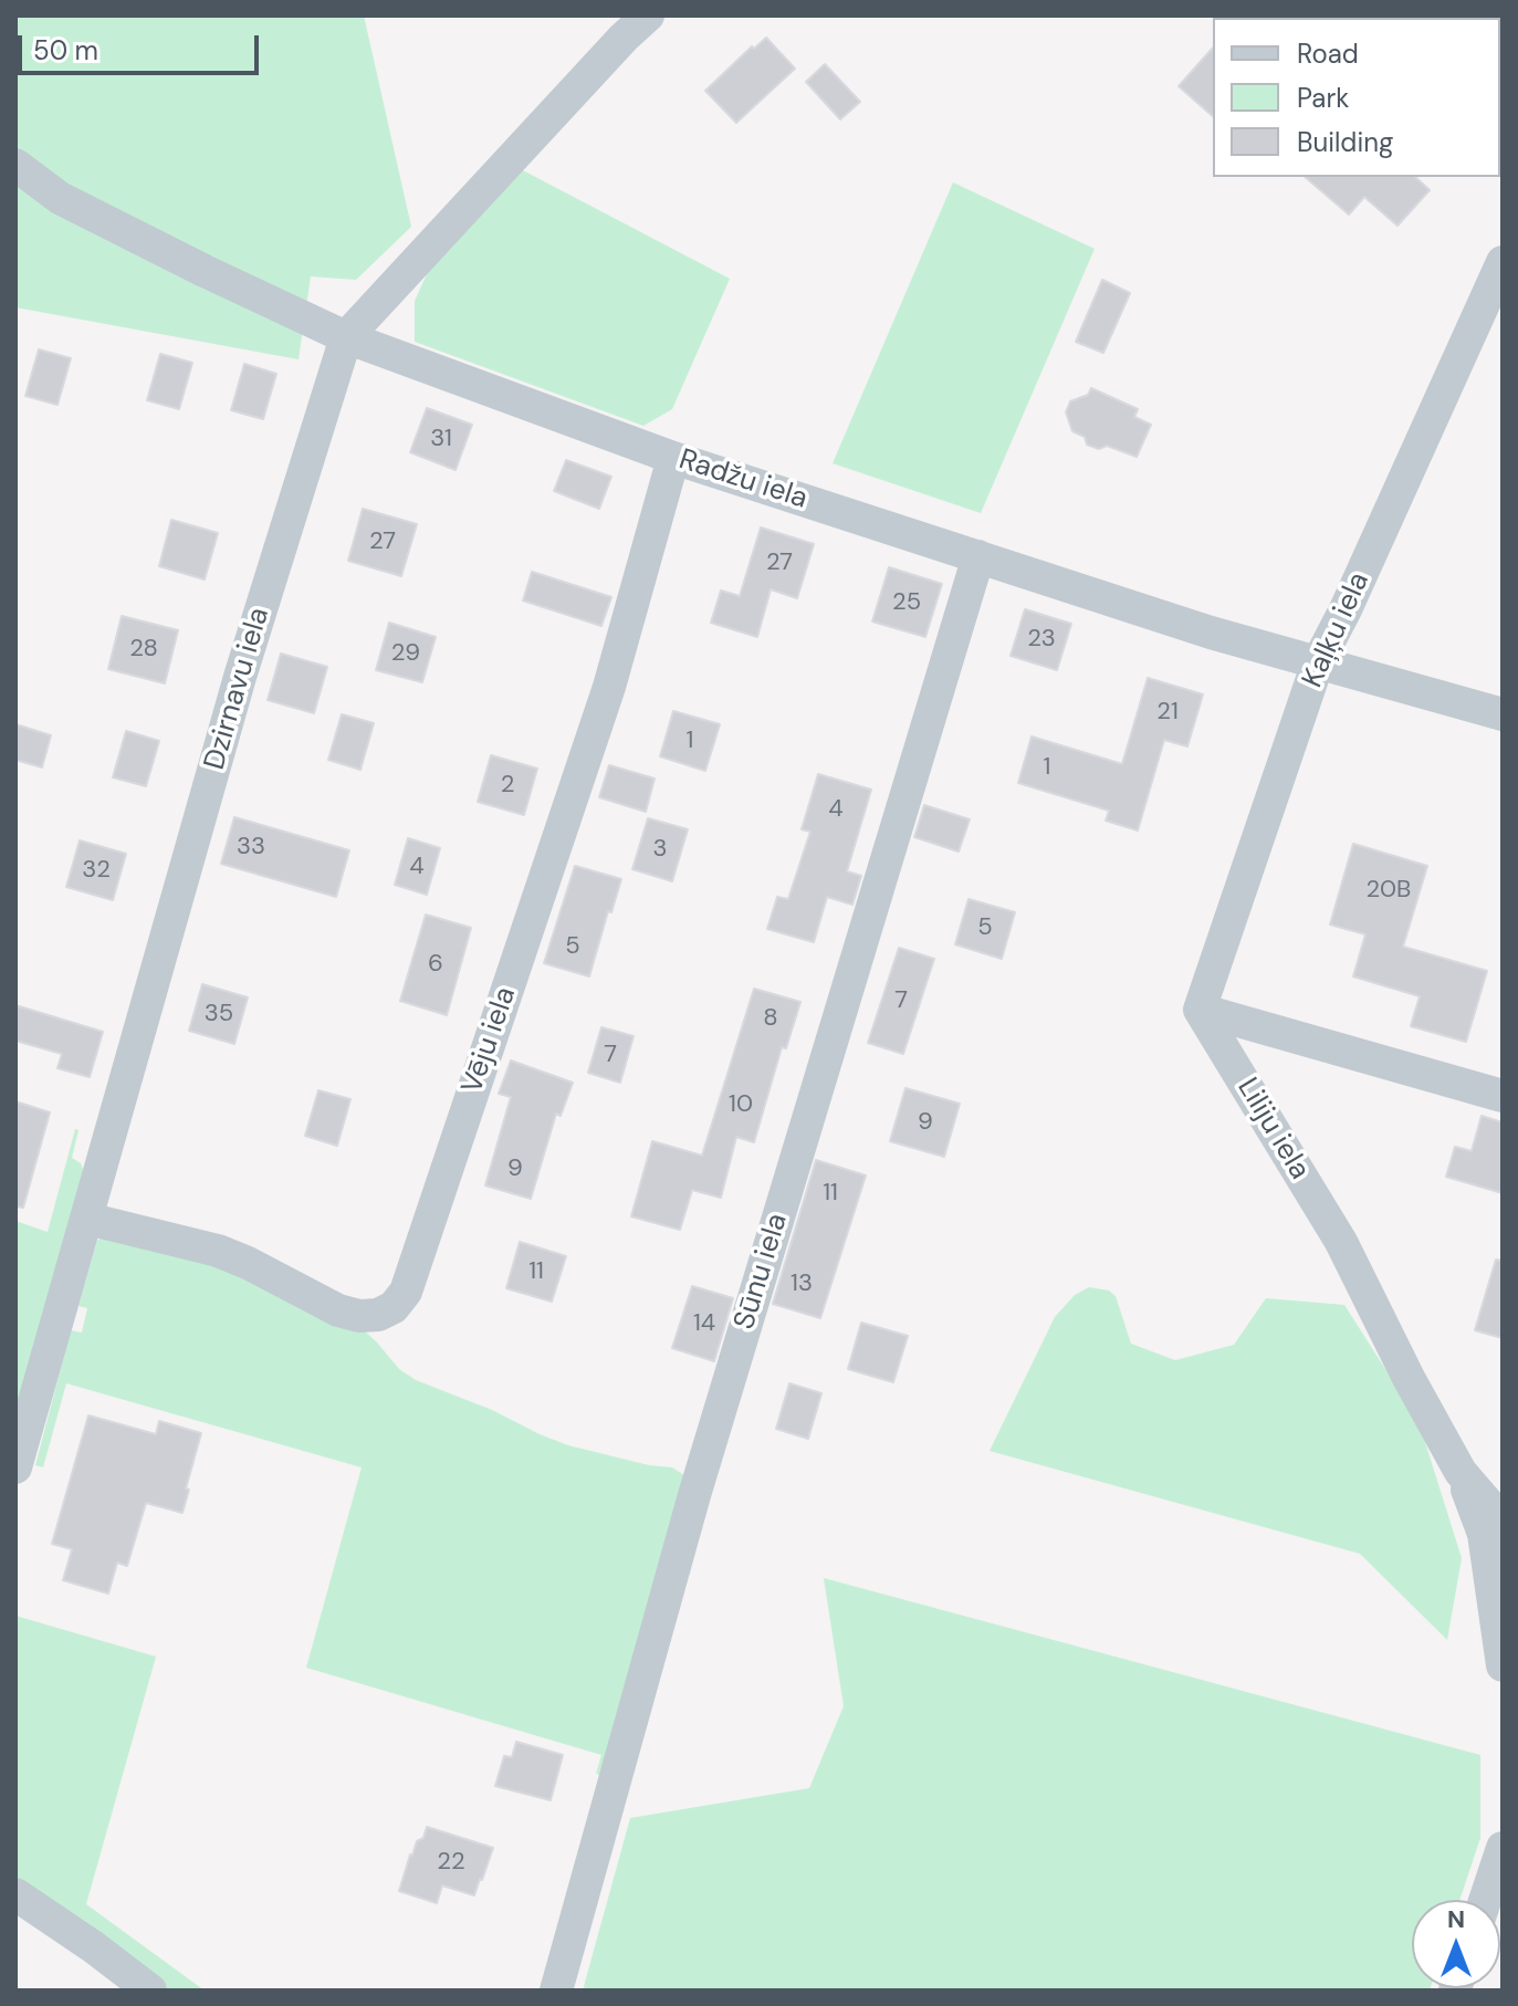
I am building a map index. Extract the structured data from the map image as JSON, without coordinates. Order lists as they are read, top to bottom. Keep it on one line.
{"streets":{"street":["Radžu iela","Kaļķu iela","Dzirnavu iela","Vēju iela","Liliju iela","Sūnu iela"]},"crossings":[["Radžu iela","Kaļķu iela"],["Radžu iela","Dzirnavu iela"],["Radžu iela","Vēju iela"],["Radžu iela","Sūnu iela"],["Kaļķu iela","Liliju iela"],["Dzirnavu iela","Vēju iela"]],"house_numbers":["31","27","27","25","23","28","29","21","1","1","2","4","33","3","4","32","20B","5","5","6","7","35","8","7","10","9","9","11","11","13","14","22"],"legend":["Road","Park","Building"],"scale_bar":"50 m","north":"top"}
